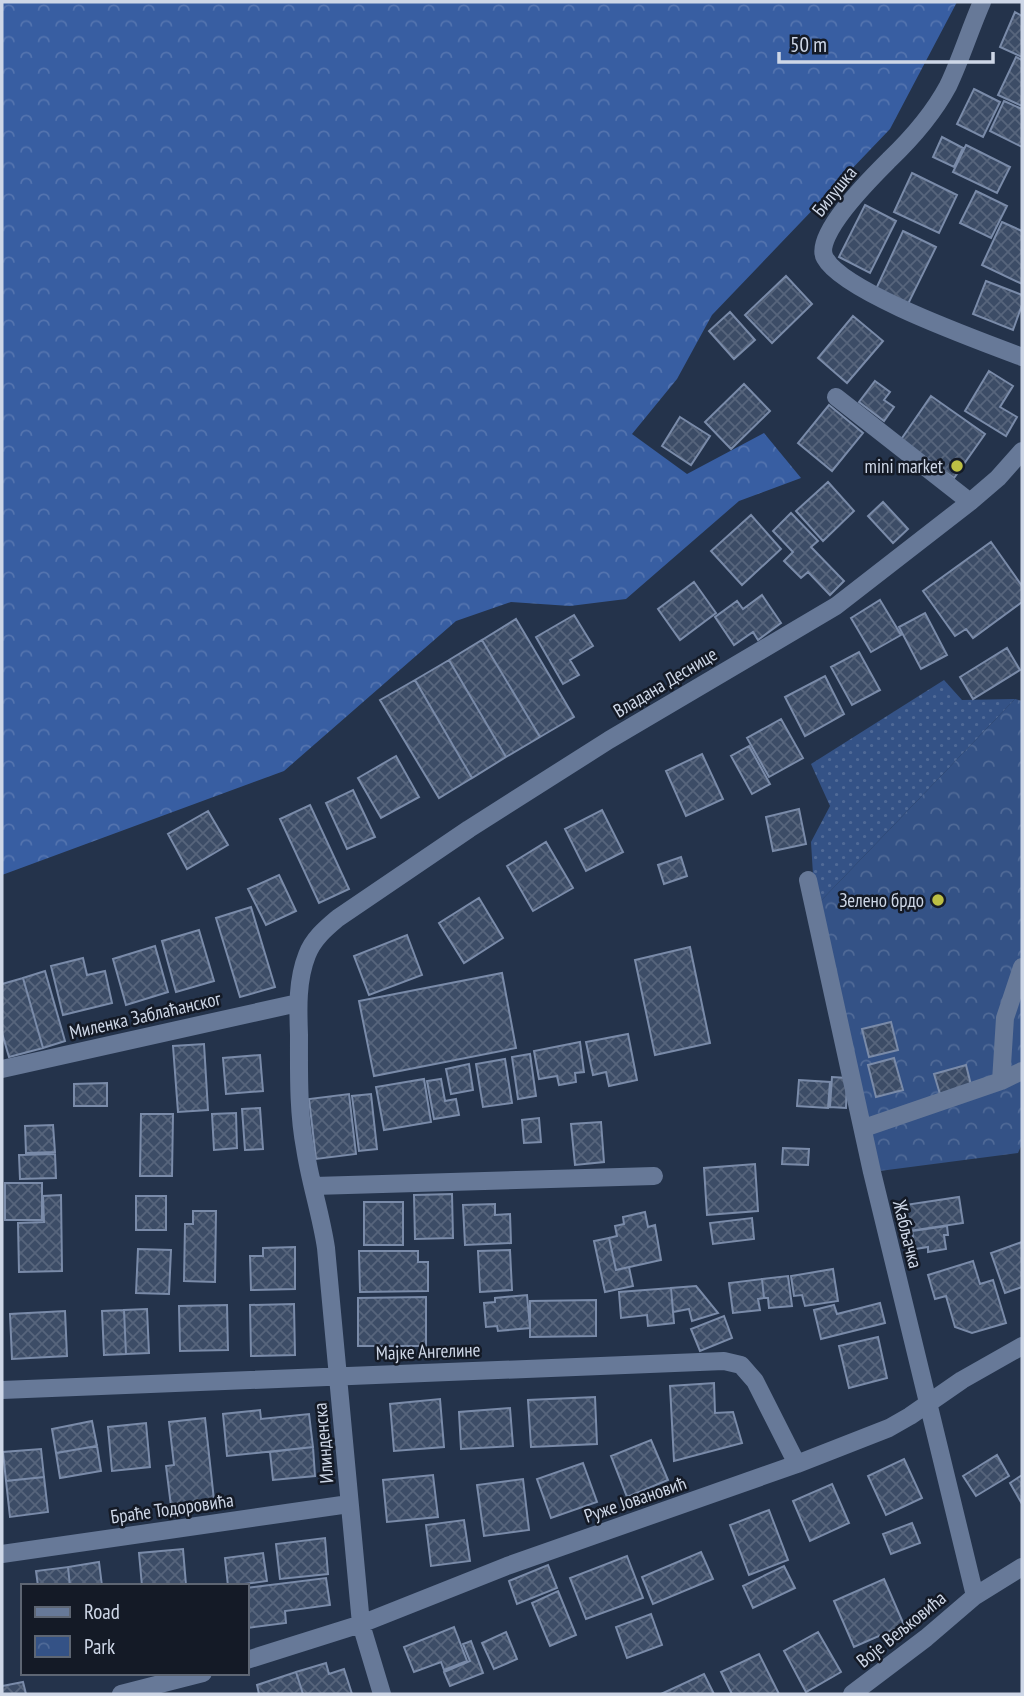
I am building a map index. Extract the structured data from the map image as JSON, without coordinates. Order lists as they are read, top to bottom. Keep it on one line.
{"streets":{"street":["Билушка","Владана Деснице","Миленка Заблаћанског","Жабљачка","Мајке Ангелине","Илинденска","Руже Јовановић","Браће Тодоровића","Воје Вељковића"]},"crossings":[["Владана Деснице","Илинденска"],["Миленка Заблаћанског","Илинденска"],["Жабљачка","Руже Јовановић"],["Жабљачка","Воје Вељковића"],["Мајке Ангелине","Илинденска"],["Мајке Ангелине","Руже Јовановић"],["Илинденска","Руже Јовановић"],["Илинденска","Браће Тодоровића"]],"places":["mini market","Зелено брдо"],"legend":["Road","Park"],"scale_bar":"50 m"}
